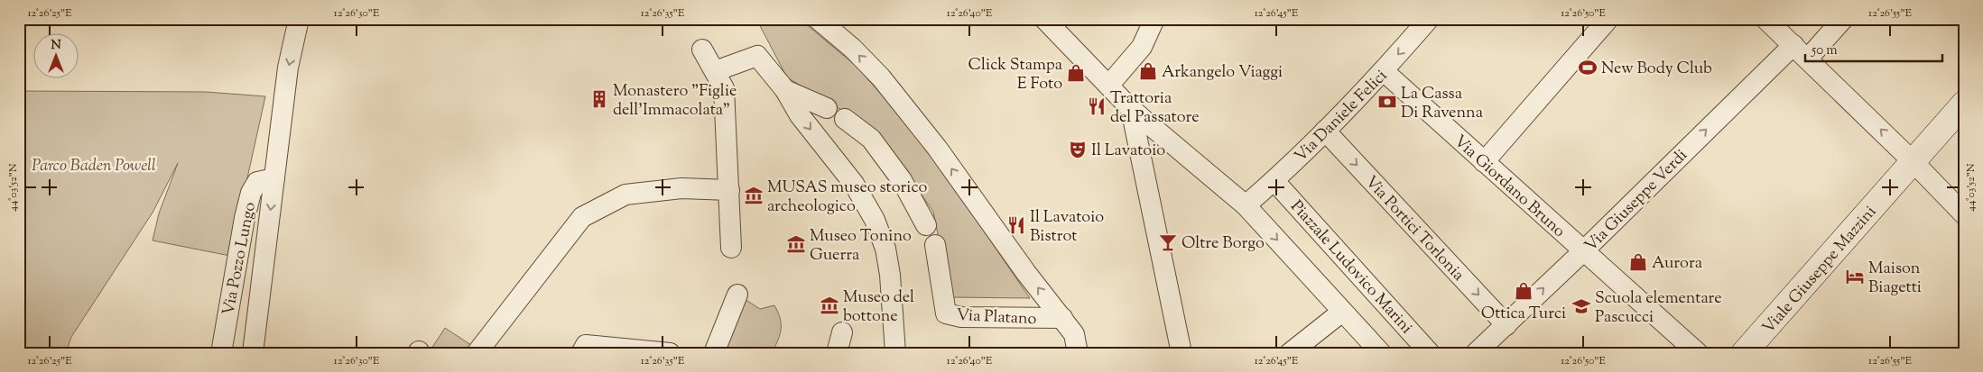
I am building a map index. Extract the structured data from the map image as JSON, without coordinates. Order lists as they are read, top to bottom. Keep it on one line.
{"streets":{"main road":["Viale Giuseppe Mazzini"],"street":["Via Daniele Felici","Via Giordano Bruno","Via Giuseppe Verdi","Via Portici Torlonia","Via Pozzo Lungo","Piazzale Ludovico Marini","Via Platano"]},"crossings":[["Via Daniele Felici","Via Giordano Bruno"],["Via Daniele Felici","Via Portici Torlonia"],["Via Daniele Felici","Piazzale Ludovico Marini"],["Via Giordano Bruno","Via Giuseppe Verdi"],["Via Giuseppe Verdi","Via Portici Torlonia"]],"parks":["Parco Baden Powell"],"places":{"sports":["New Body Club"],"shop":["Arkangelo Viaggi","Click Stampa E Foto","Aurora","Ottica Turci"],"building":["Monastero \"Figlie dell'Immacolata\""],"bank":["La Cassa Di Ravenna"],"restaurant":["Trattoria del Passatore","Il Lavatoio Bistrot"],"theatre":["Il Lavatoio"],"museum":["MUSAS museo storico archeologico","Museo Tonino Guerra","Museo del bottone"],"bar":["Oltre Borgo"],"hotel":["Maison Biagetti"],"school or university":["Scuola elementare Pascucci"]},"scale_bar":"50 m","north":"top","coordinates":["12°26'25\"E","12°26'30\"E","12°26'35\"E","12°26'40\"E","12°26'45\"E","12°26'50\"E","12°26'55\"E","44°03'52\"N"]}
